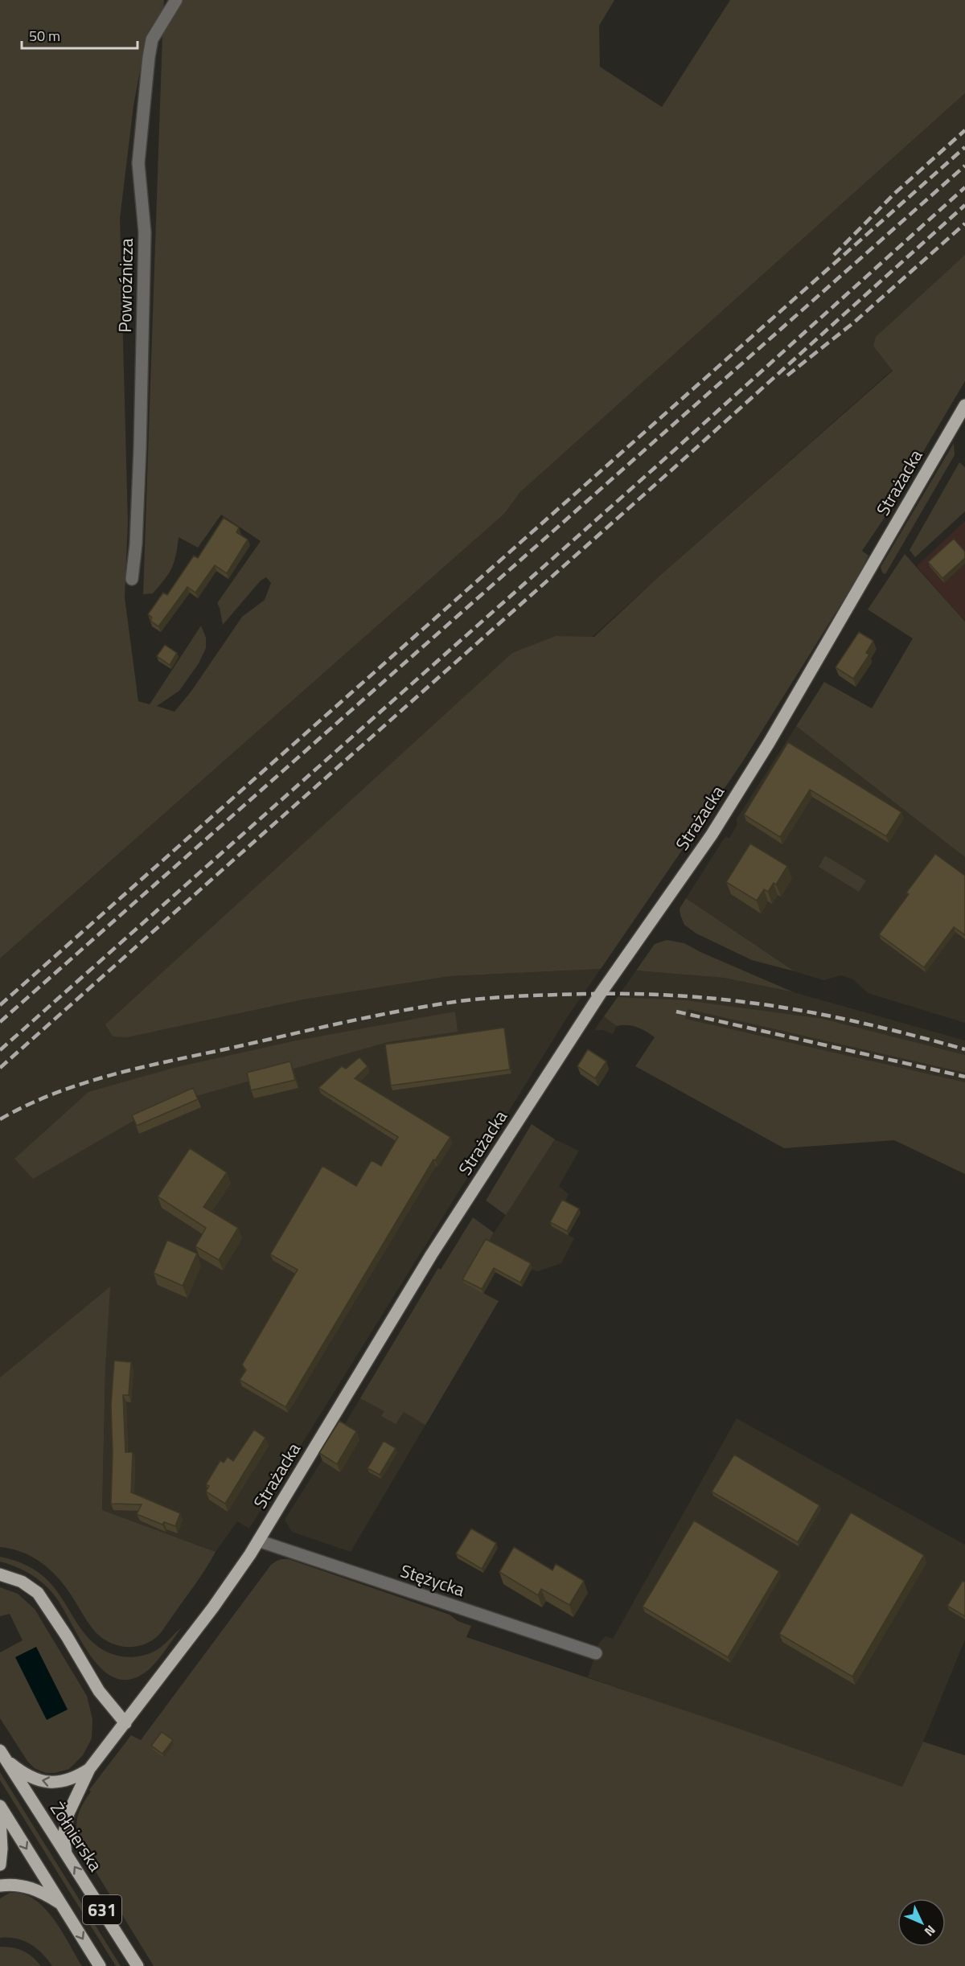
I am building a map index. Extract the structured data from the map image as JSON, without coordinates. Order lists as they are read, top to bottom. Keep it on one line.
{"streets":{"main road":["Strażacka","Żołnierska","631"],"street":["Powroźnicza","Stężycka"]},"crossings":[["Strażacka","Stężycka"]],"scale_bar":"50 m","north":"bottom right"}
